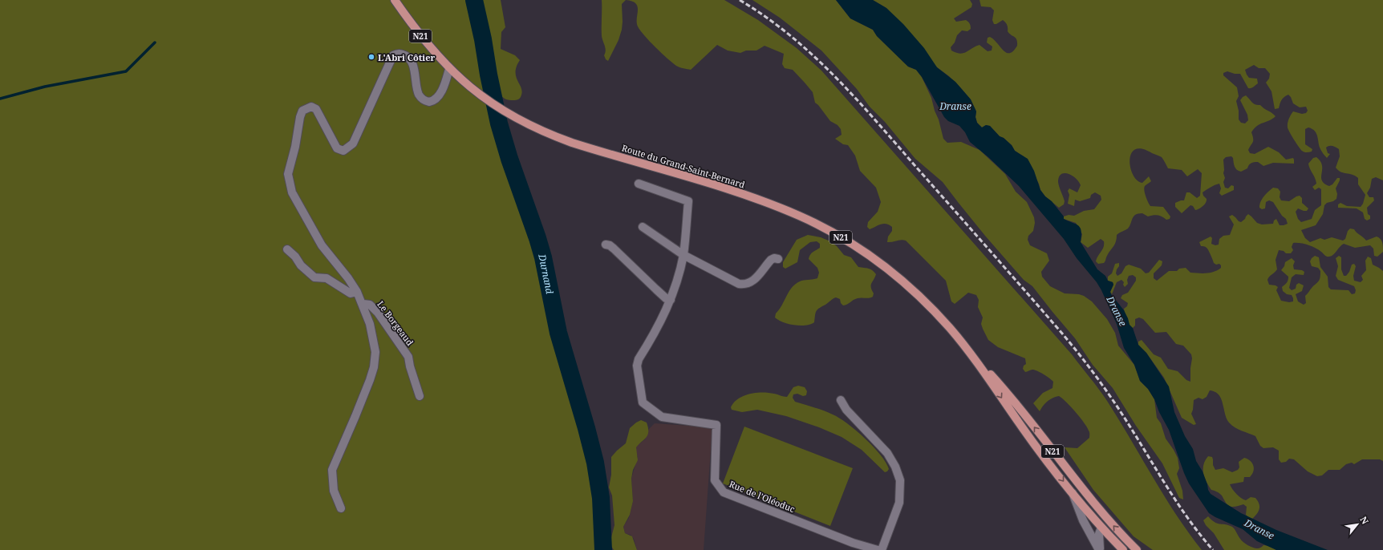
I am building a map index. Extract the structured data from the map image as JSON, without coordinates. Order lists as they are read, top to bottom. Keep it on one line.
{"streets":{"main road":["N21","Route du Grand-Saint-Bernard"],"street":["Le Borgeaud","Rue de l'Oléoduc"]},"water":["Dranse","Durnand"],"places":["L'Abri Côtier"],"north":"top right"}
